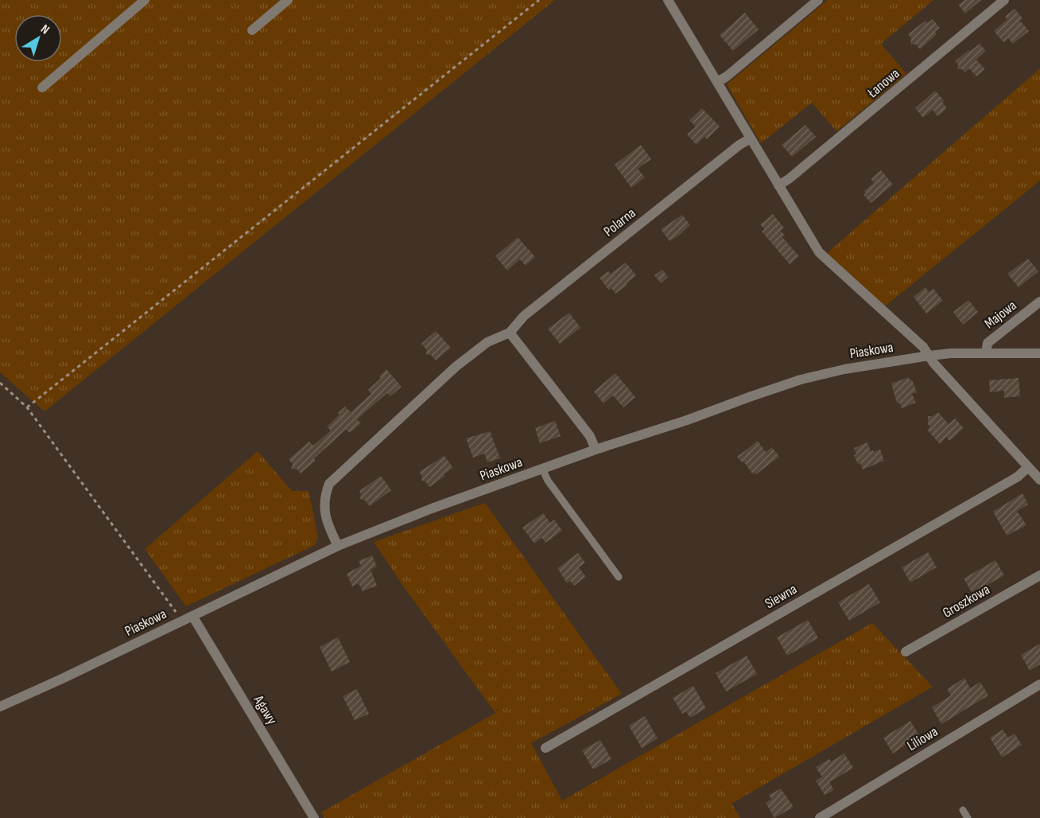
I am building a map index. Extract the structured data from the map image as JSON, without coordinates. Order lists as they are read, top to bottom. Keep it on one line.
{"streets":{"street":["Łanowa","Polarna","Majowa","Piaskowa","Siewna","Groszkowa","Agawy","Liliowa"]},"crossings":[["Polarna","Piaskowa"],["Majowa","Piaskowa"],["Piaskowa","Agawy"]],"north":"top right"}
